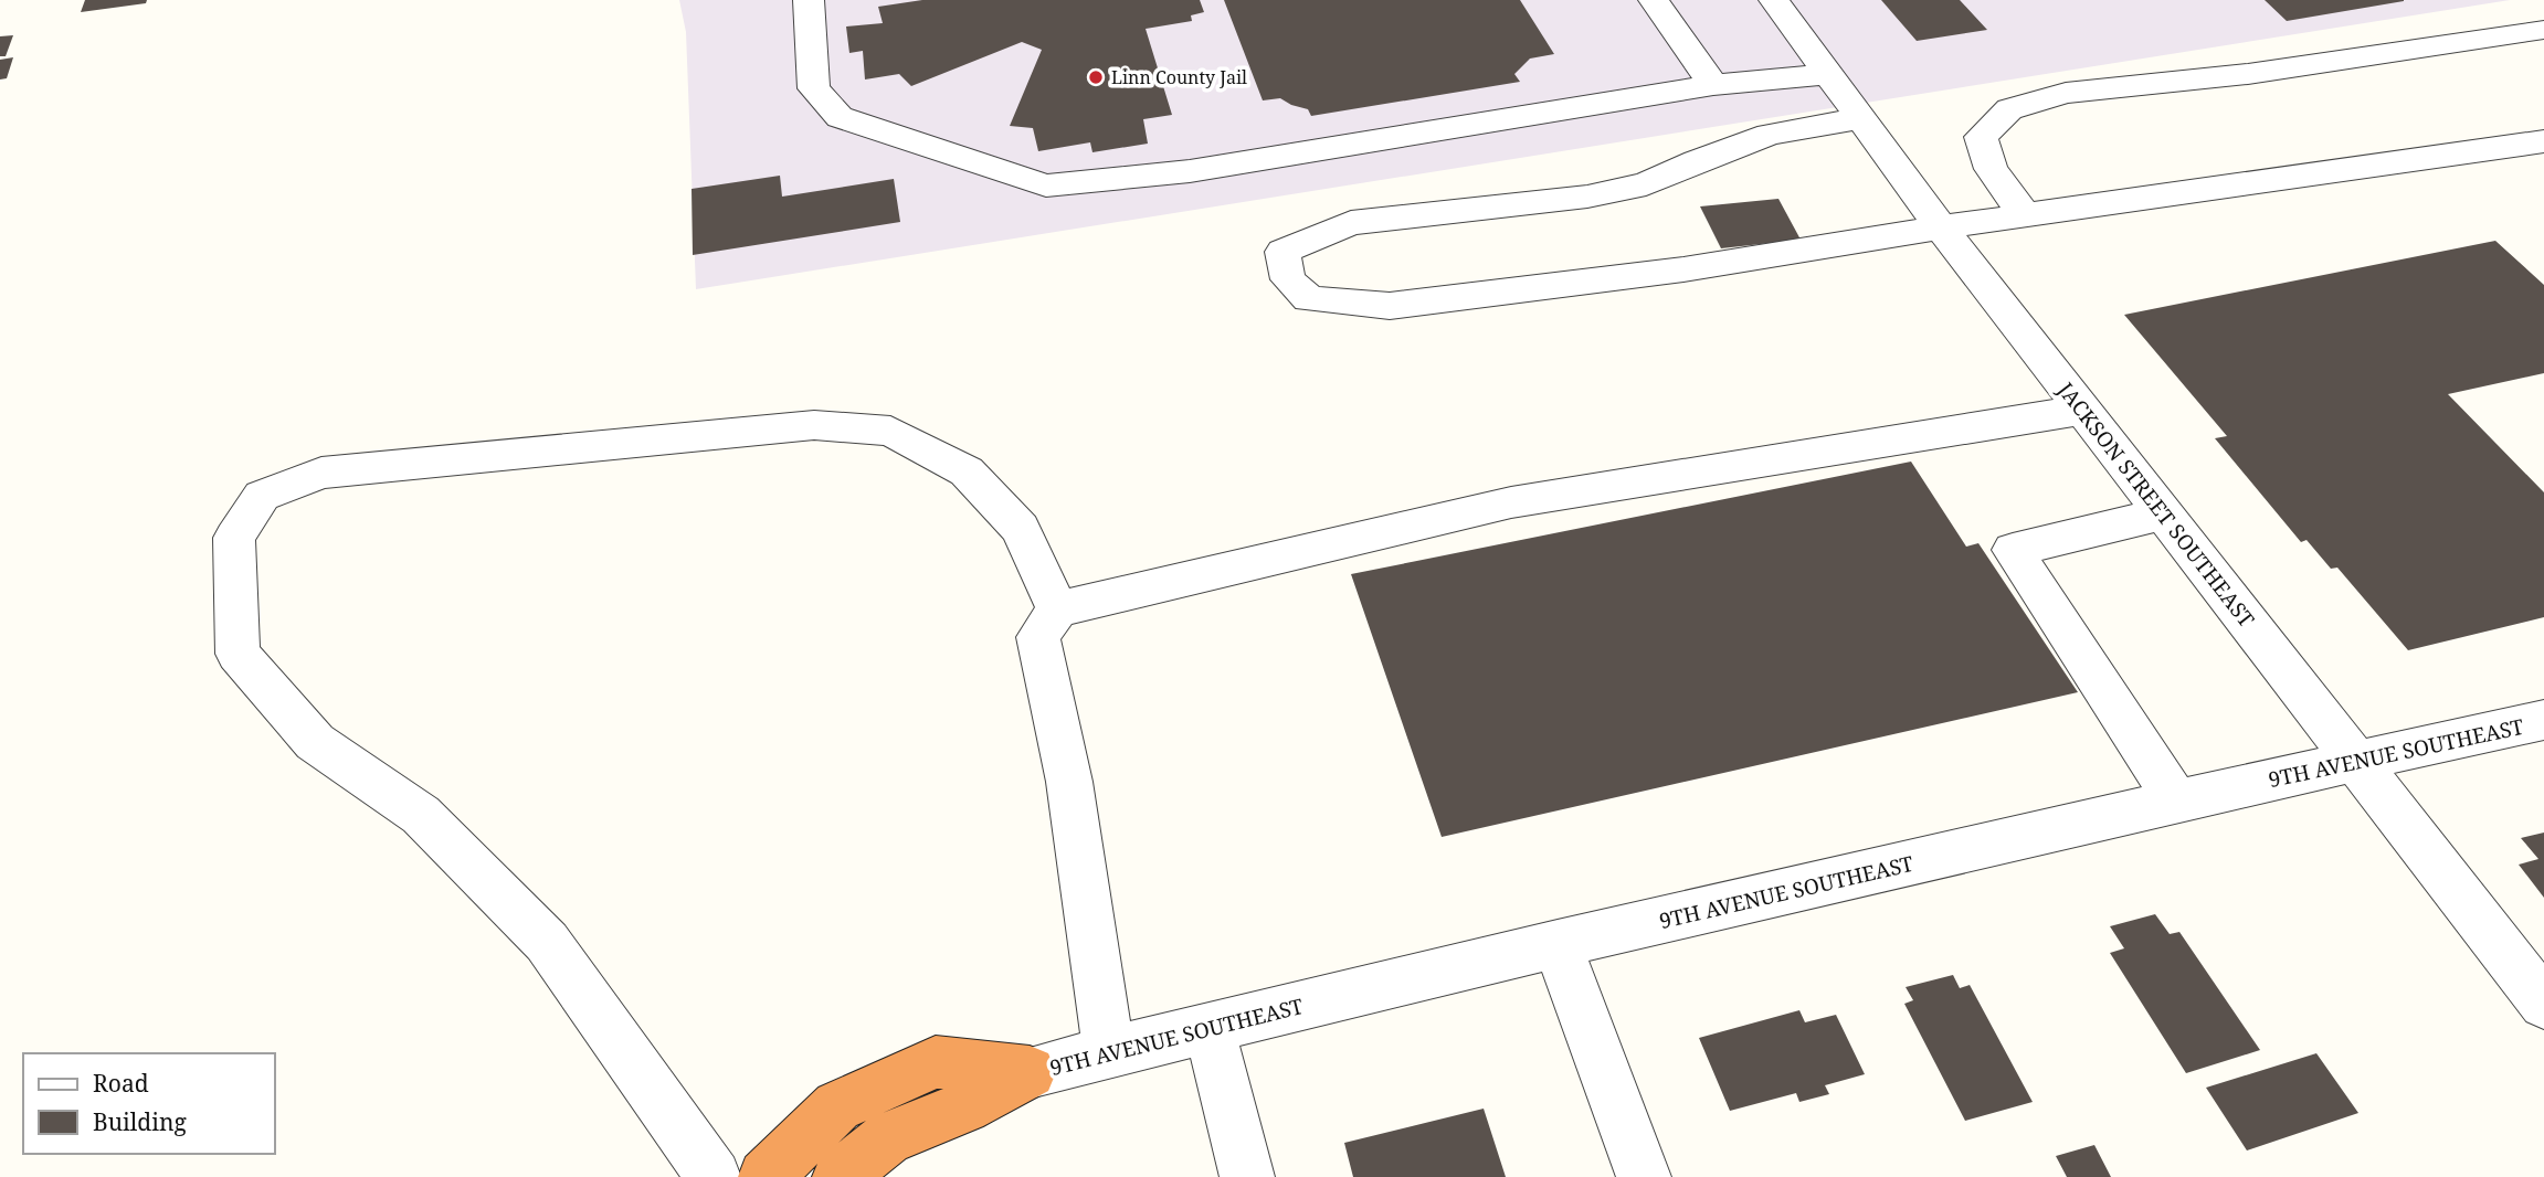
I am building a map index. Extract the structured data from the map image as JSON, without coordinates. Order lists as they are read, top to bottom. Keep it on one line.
{"streets":{"street":["JACKSON STREET SOUTHEAST","9TH AVENUE SOUTHEAST"]},"crossings":[["JACKSON STREET SOUTHEAST","9TH AVENUE SOUTHEAST"]],"places":["Linn County Jail"],"legend":["Road","Building"]}
